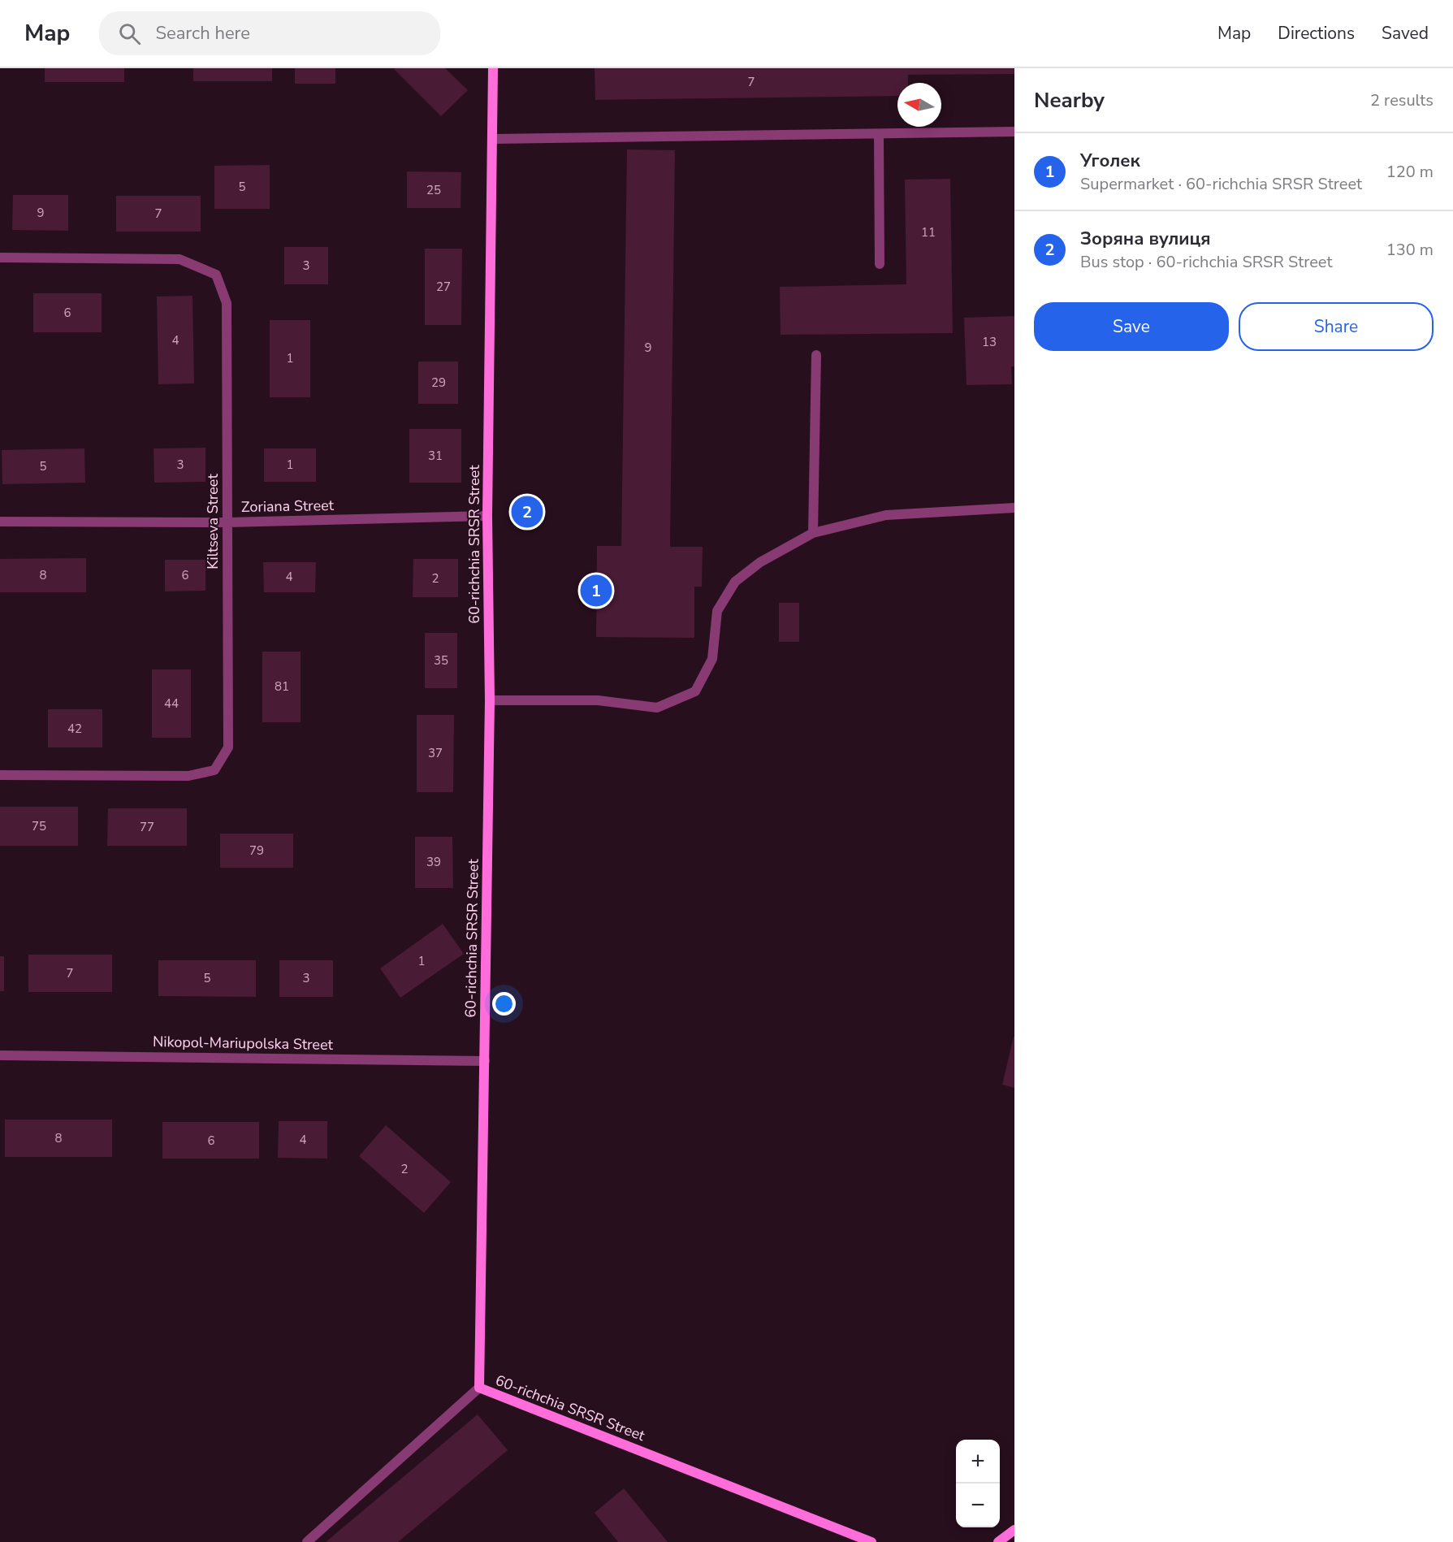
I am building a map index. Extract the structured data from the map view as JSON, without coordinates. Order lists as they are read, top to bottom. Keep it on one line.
{"streets":{"street":["Zoriana Street","Kiltseva Street","60-richchia SRSR Street","Nikopol-Mariupolska Street"]},"crossings":[["Zoriana Street","Kiltseva Street"],["Zoriana Street","60-richchia SRSR Street"],["60-richchia SRSR Street","Nikopol-Mariupolska Street"]],"house_numbers":["7","5","25","9","7","11","3","27","6","4","13","9","1","29","31","3","1","5","8","6","4","2","35","81","44","42","37","75","77","79","39","1","7","5","3","8","4","6","2"],"north":"left","page":{"header":"Map","search":"Search here","nav":["Map","Directions","Saved"],"heading":["Nearby","2 results"],"list":[{"mark":"1","name":"Уголек","note":"Supermarket · 60-richchia SRSR Street","value":"120 m"},{"mark":"2","name":"Зоряна вулиця","note":"Bus stop · 60-richchia SRSR Street","value":"130 m"}],"buttons":["Save","Share"],"pins":["2","1"],"map_buttons":["+","−"]}}
